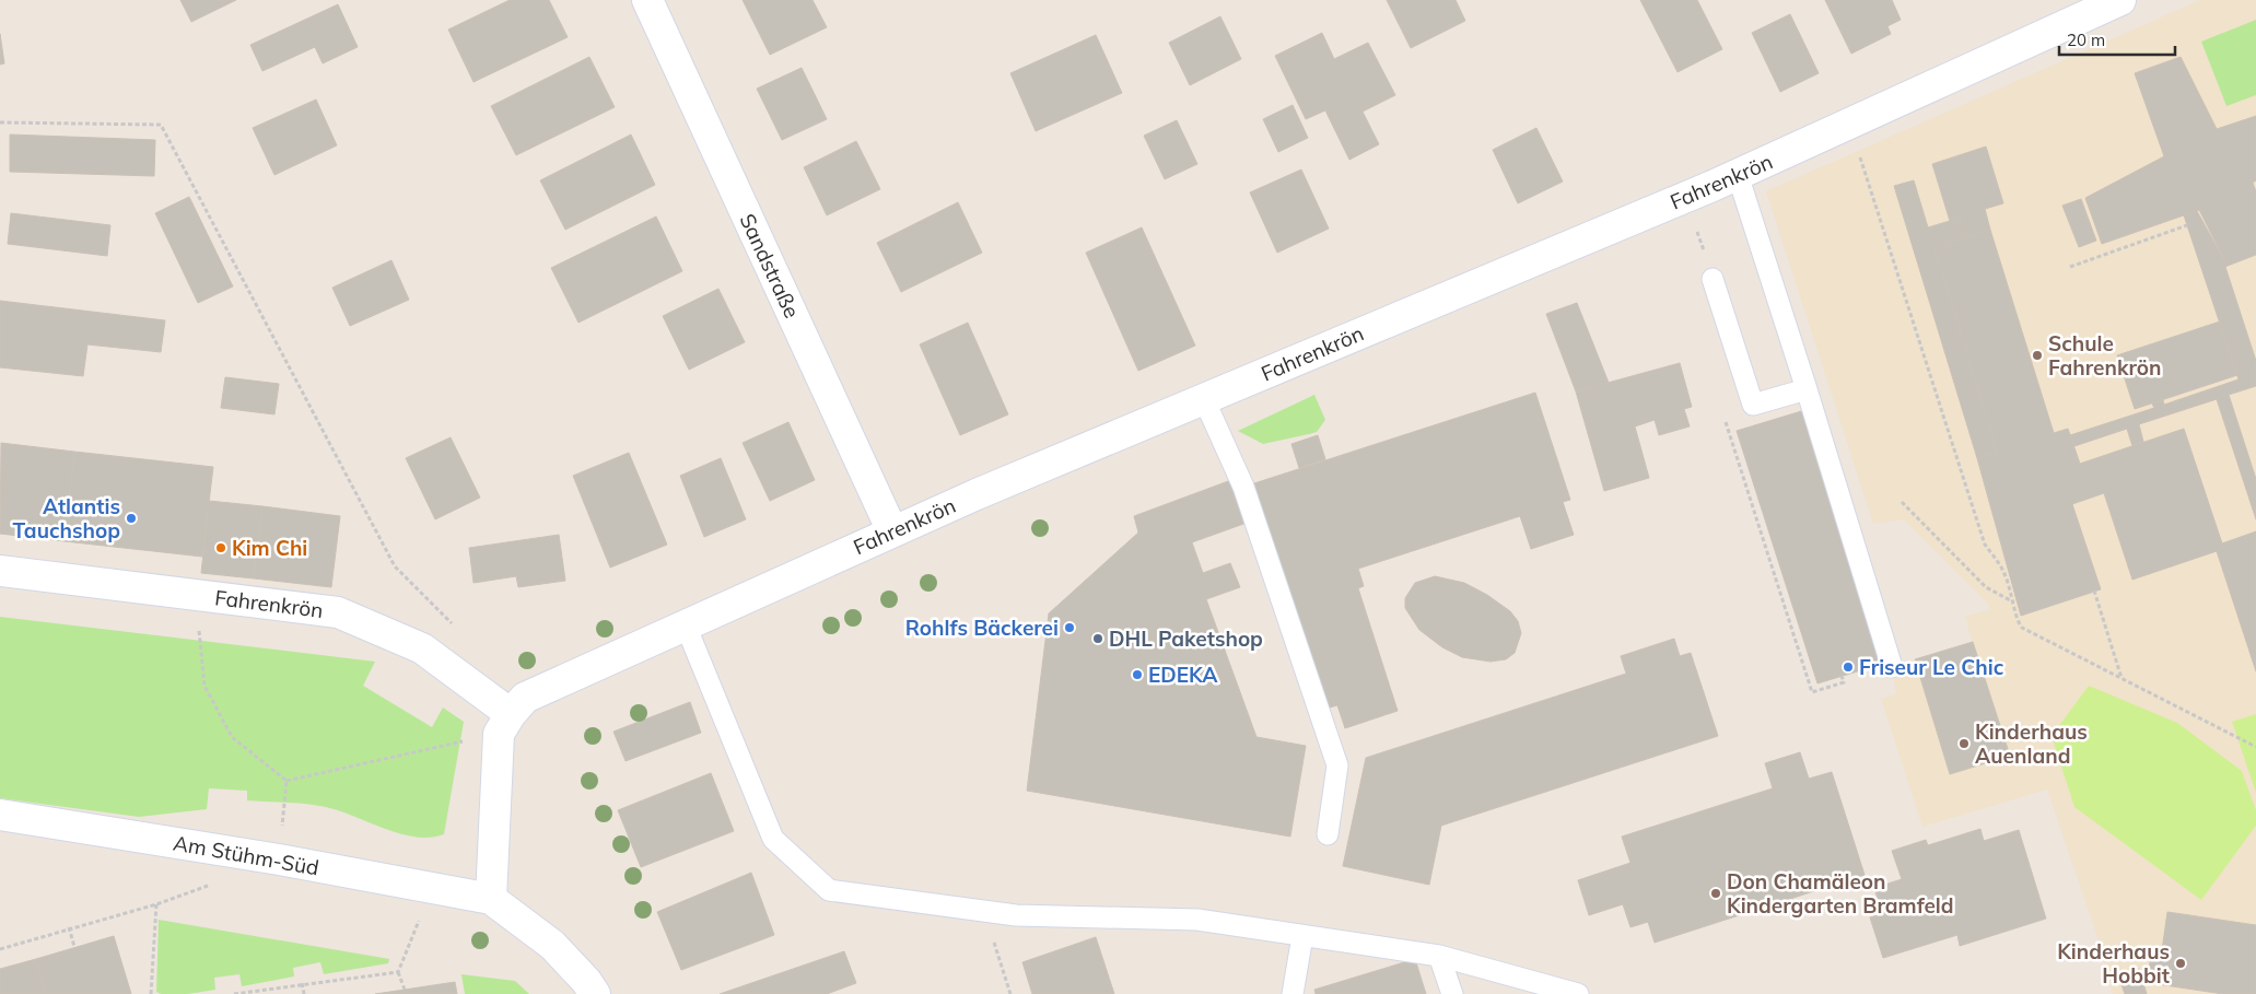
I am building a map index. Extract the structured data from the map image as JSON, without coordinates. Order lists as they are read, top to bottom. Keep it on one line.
{"streets":{"street":["Fahrenkrön","Sandstraße","Am Stühm-Süd"]},"crossings":[["Fahrenkrön","Sandstraße"]],"places":["Schule Fahrenkrön","Atlantis Tauchshop","Kim Chi","Rohlfs Bäckerei","DHL Paketshop","Friseur Le Chic","EDEKA","Kinderhaus Auenland","Don Chamäleon Kindergarten Bramfeld","Kinderhaus Hobbit"],"scale_bar":"20 m"}
